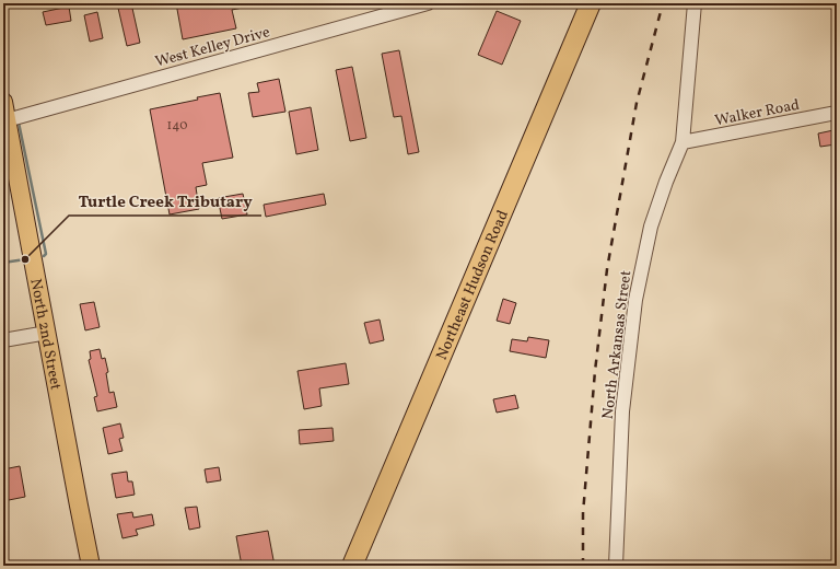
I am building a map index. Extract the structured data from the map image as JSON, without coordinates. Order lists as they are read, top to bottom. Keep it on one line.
{"streets":{"highway":["Northeast Hudson Road"],"main road":["North 2nd Street"],"street":["West Kelley Drive","Walker Road","North Arkansas Street"]},"crossings":[["West Kelley Drive","North 2nd Street"],["Walker Road","North Arkansas Street"]],"places":["Turtle Creek Tributary"],"house_numbers":["140"]}
